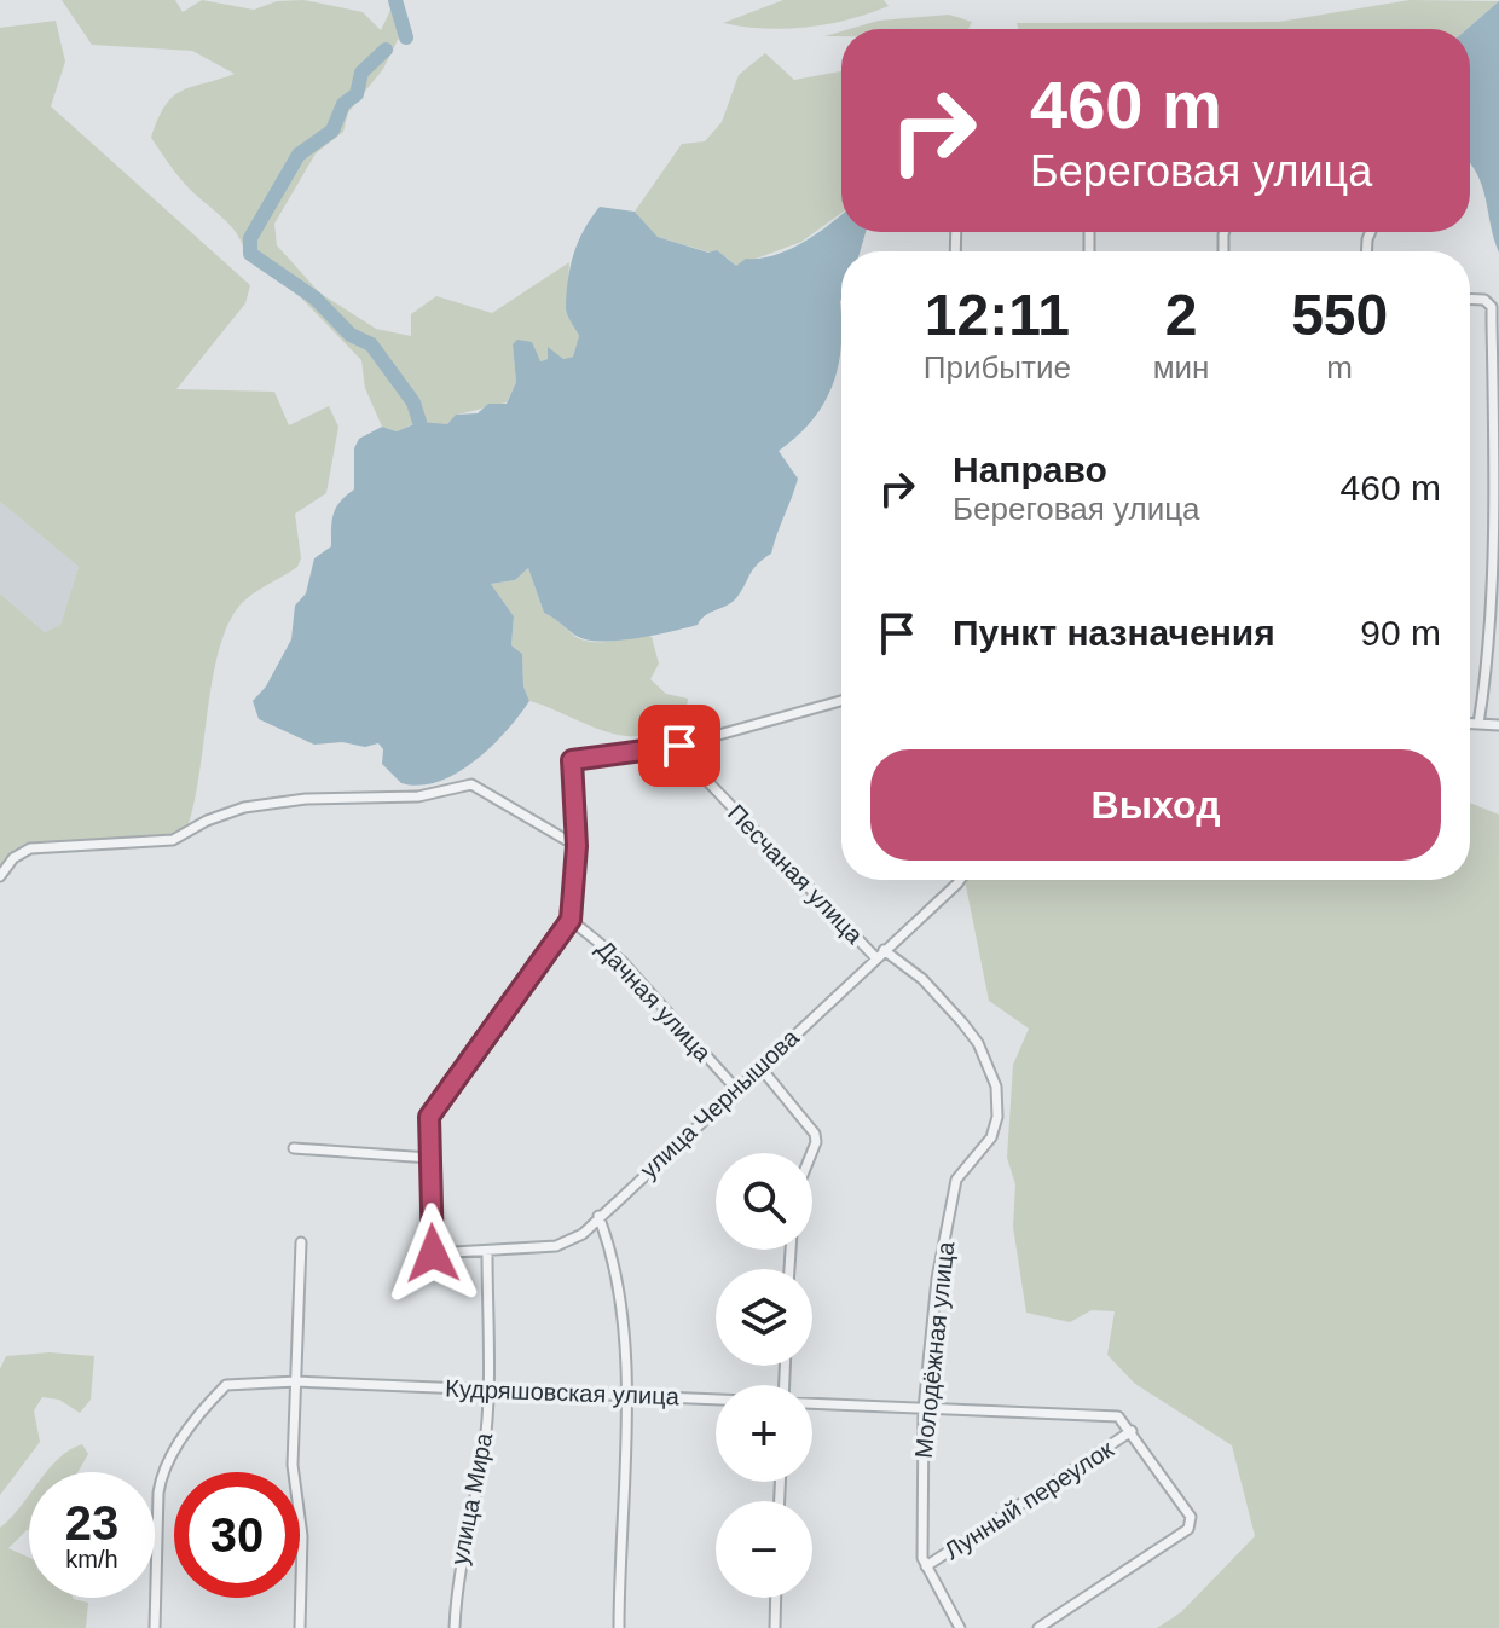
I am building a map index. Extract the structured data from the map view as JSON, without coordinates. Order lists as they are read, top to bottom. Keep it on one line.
{"streets":{"street":["Песчаная улица","Дачная улица","улица Чернышова","Молодёжная улица","Кудряшовская улица","улица Мира","Лунный переулок"]},"crossings":[["Песчаная улица","улица Чернышова"],["Дачная улица","улица Чернышова"],["улица Чернышова","Молодёжная улица"],["улица Чернышова","улица Мира"],["Молодёжная улица","Кудряшовская улица"],["Молодёжная улица","Лунный переулок"],["Кудряшовская улица","улица Мира"],["Кудряшовская улица","Лунный переулок"]],"page":{"turn":["460 m","Береговая улица"],"eta":["12:11","Прибытие","2","мин","550","m"],"list":[{"name":"Направо","note":"Береговая улица","value":"460 m"},{"name":"Пункт назначения","value":"90 m"}],"buttons":"Выход","map_buttons":["+","−"],"speed":"23 km/h","limit":"30"}}
